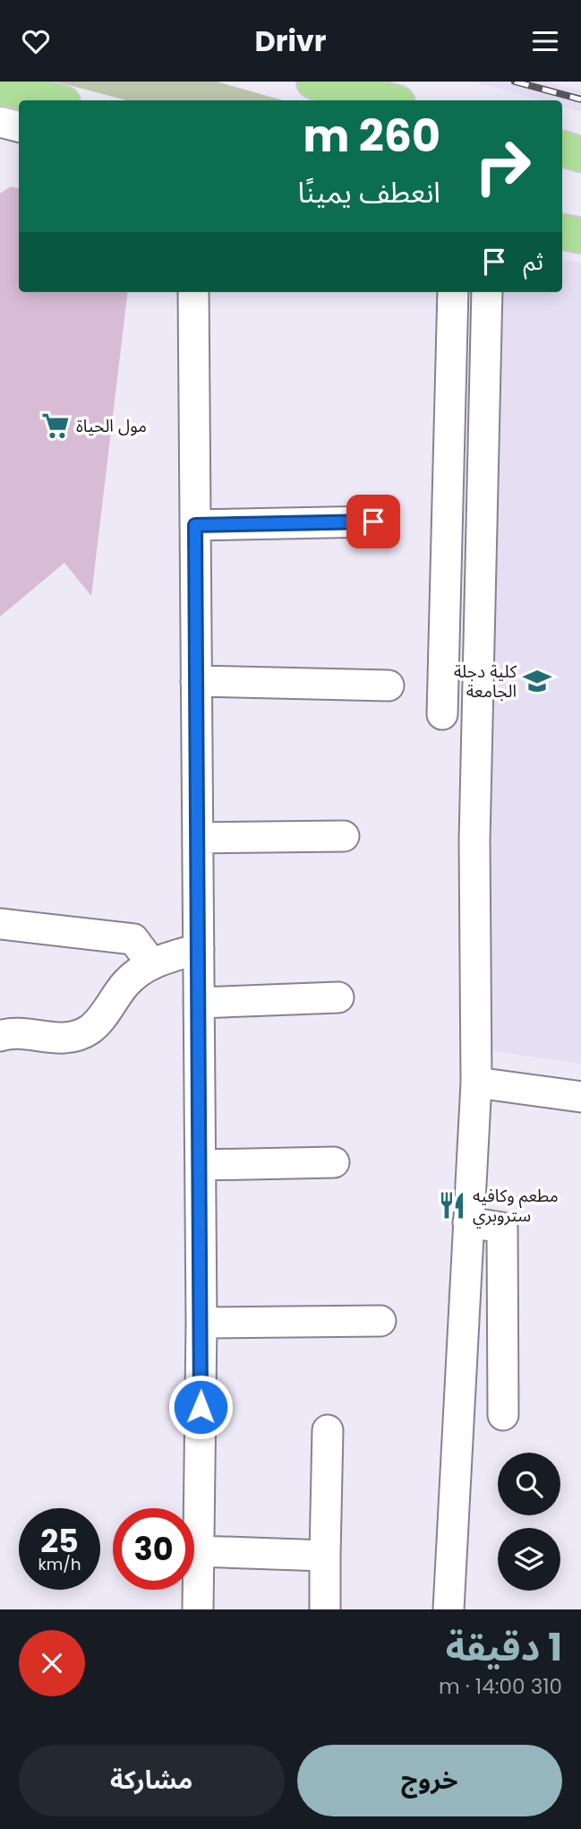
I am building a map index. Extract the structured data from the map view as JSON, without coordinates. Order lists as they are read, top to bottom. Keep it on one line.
{"places":{"supermarket":["مول الحياة"],"school or university":["كلية دجلة الجامعة"],"restaurant":["مطعم وكافيه ستروبري"]},"page":{"header":"Drivr","turn":["260 m","انعطف يمينًا"],"then":"ثم","speed":"25 km/h","limit":"30","heading":["1 دقيقة","310 m · 14:00"],"buttons":["خروج","مشاركة"]}}
